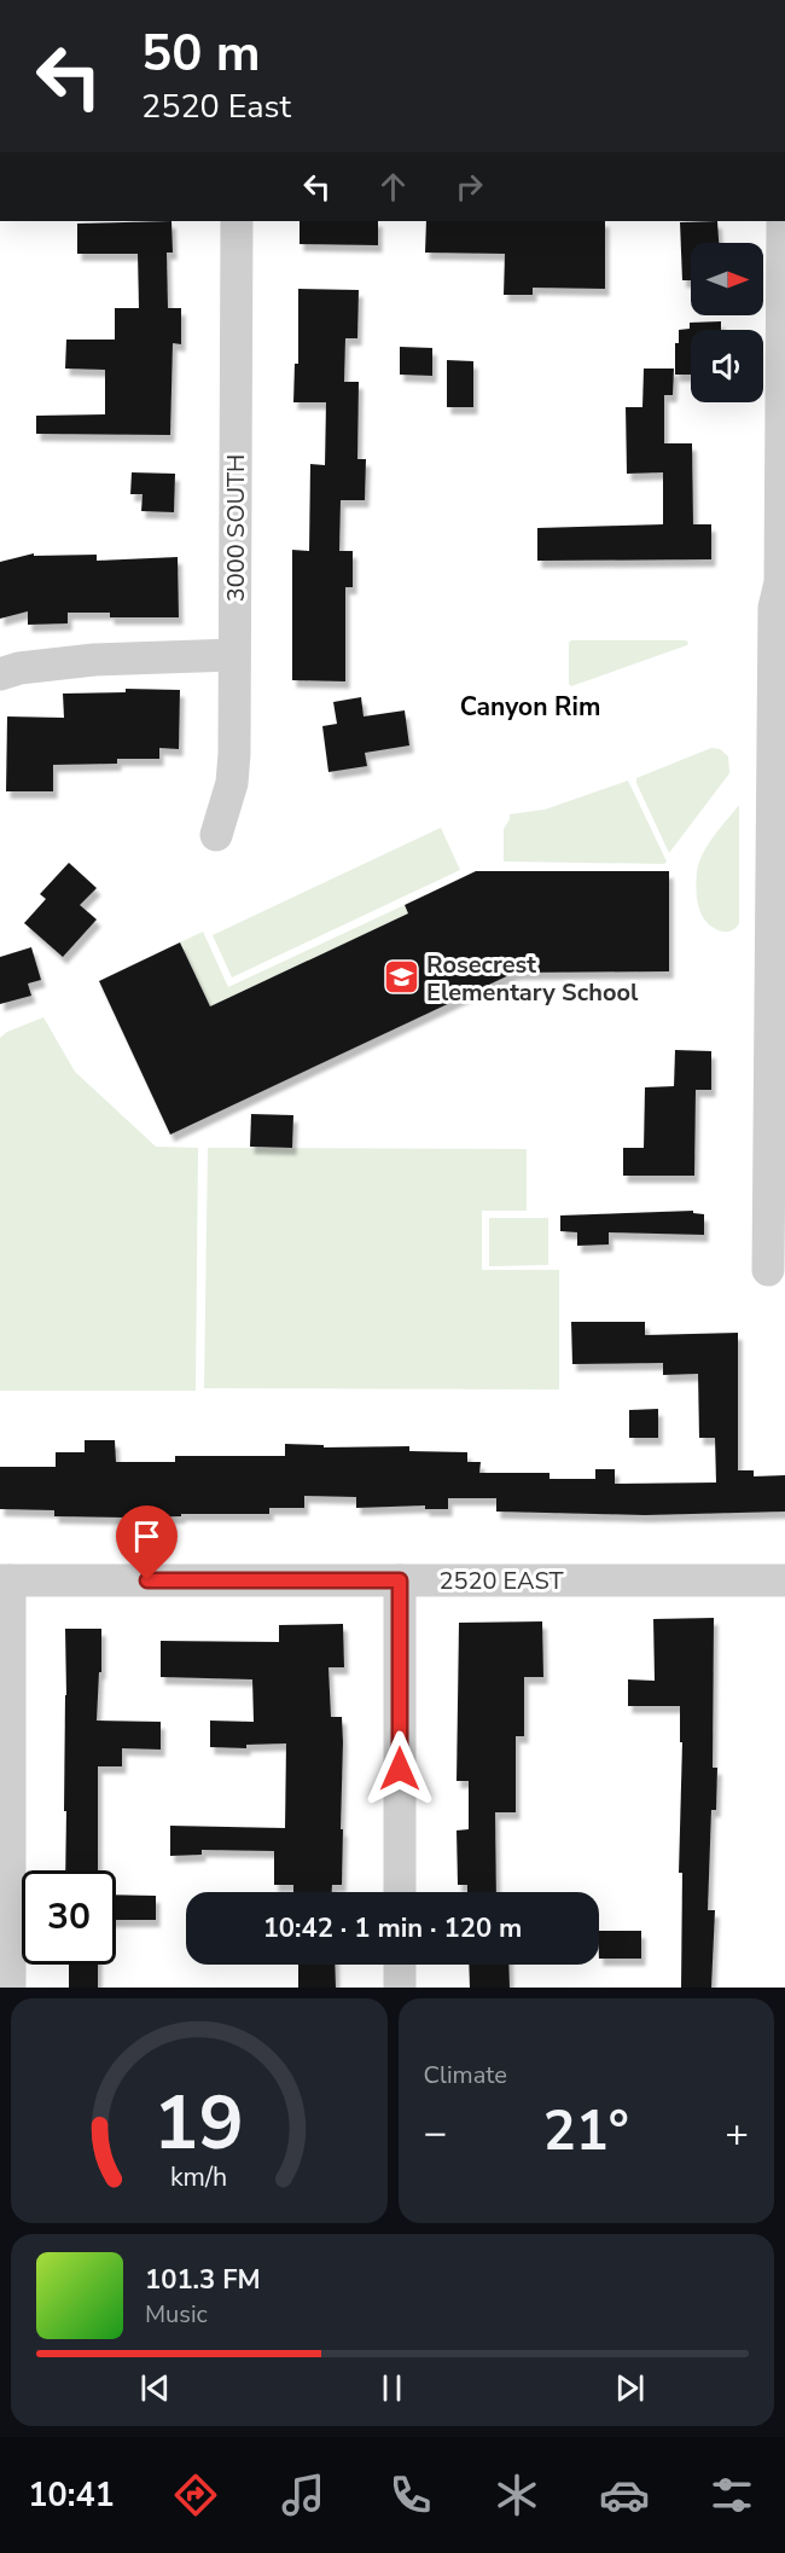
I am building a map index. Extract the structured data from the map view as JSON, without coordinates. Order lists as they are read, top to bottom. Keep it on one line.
{"streets":{"street":["3000 SOUTH","2520 EAST"]},"districts":["Canyon Rim"],"places":{"school or university":["Rosecrest Elementary School"]},"north":"right","page":{"turn":["50 m","2520 East"],"limit":"30","trip":"10:42 · 1 min · 120 m","tile":"Climate","heat":["−","21°","+"],"song":["101.3 FM","Music"],"tabs":"10:41","gauge":["19","km/h"]}}
